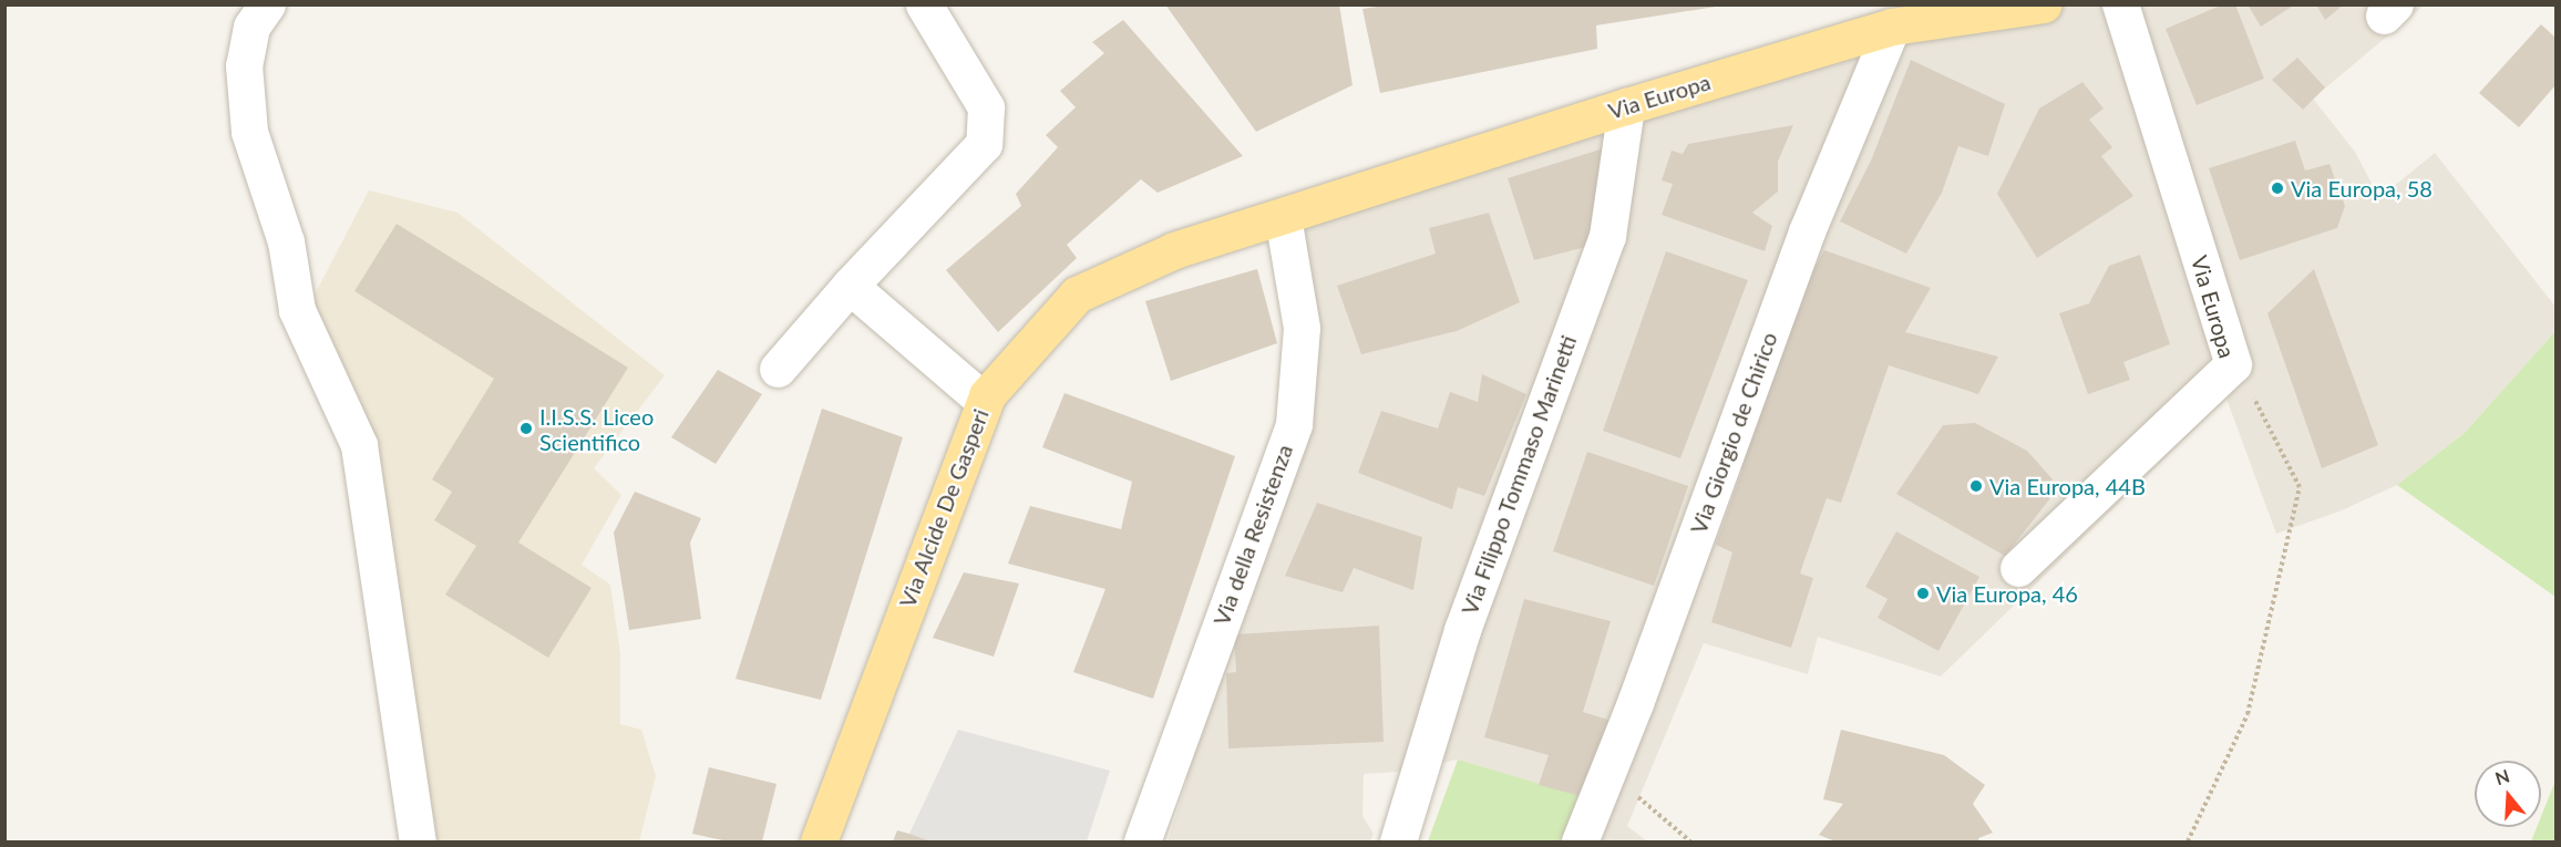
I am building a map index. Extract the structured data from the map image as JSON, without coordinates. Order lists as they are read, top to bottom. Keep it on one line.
{"streets":{"main road":["Via Europa","Via Alcide De Gasperi"],"street":["Via Giorgio de Chirico","Via Filippo Tommaso Marinetti","Via della Resistenza"]},"crossings":[["Via Europa","Via Giorgio de Chirico"],["Via Europa","Via Filippo Tommaso Marinetti"],["Via Europa","Via Alcide De Gasperi"],["Via Europa","Via della Resistenza"],["Via Alcide De Gasperi","Via della Resistenza"]],"places":["Via Europa, 58","I.I.S.S. Liceo Scientifico","Via Europa, 44B","Via Europa, 46"],"north":"top"}
